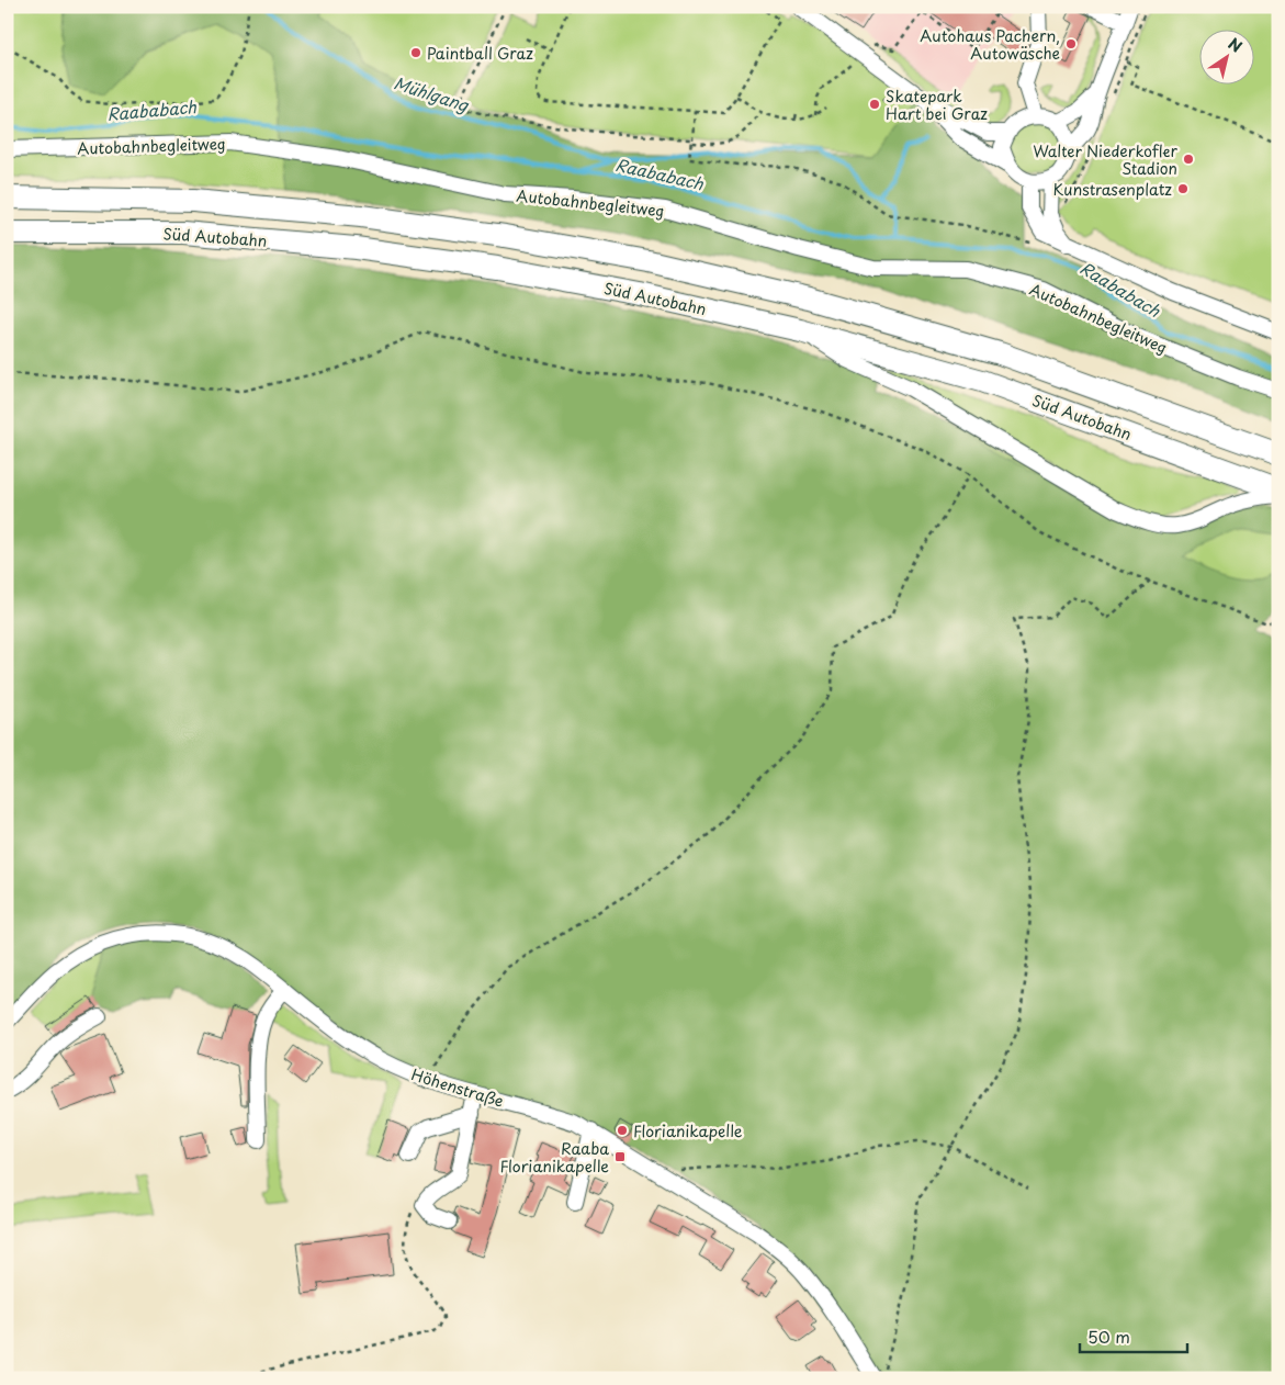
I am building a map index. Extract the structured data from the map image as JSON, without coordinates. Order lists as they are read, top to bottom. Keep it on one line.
{"streets":{"highway":["Süd Autobahn"],"street":["Autobahnbegleitweg","Höhenstraße"]},"water":["Mühlgang","Raababach"],"places":{"other":["Autohaus Pachern, Autowäsche","Paintball Graz","Skatepark Hart bei Graz","Walter Niederkofler Stadion","Kunstrasenplatz","Florianikapelle"],"transit":["Raaba Florianikapelle"]},"scale_bar":"50 m","north":"top right"}
